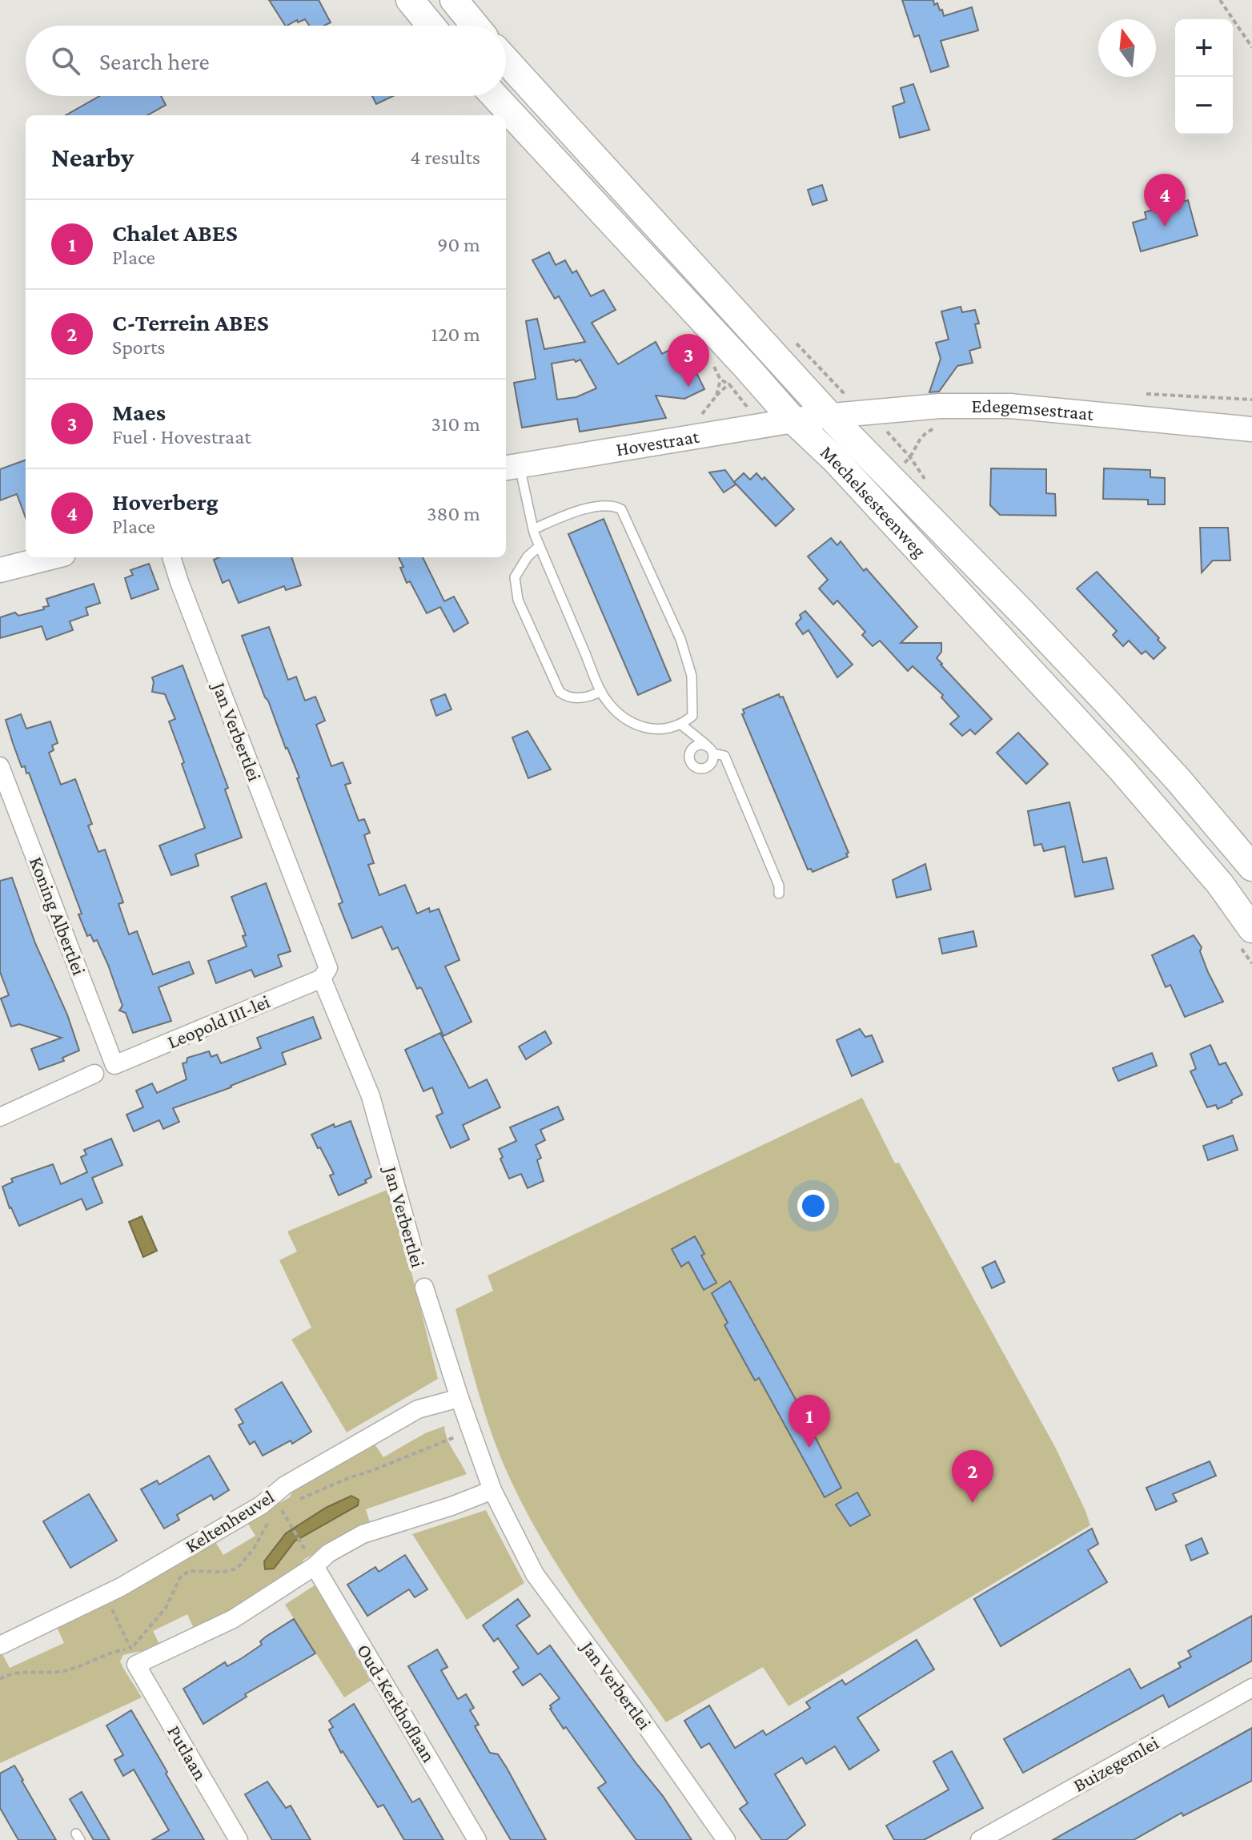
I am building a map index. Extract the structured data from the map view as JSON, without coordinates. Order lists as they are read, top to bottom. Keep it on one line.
{"streets":{"main road":["Mechelsesteenweg"],"street":["Edegemsestraat","Hovestraat","Jan Verbertlei","Koning Albertlei","Leopold III-lei","Keltenheuvel","Oud-Kerkhoflaan","Putlaan","Buizegemlei"]},"crossings":[["Edegemsestraat","Hovestraat"],["Edegemsestraat","Mechelsesteenweg"],["Hovestraat","Mechelsesteenweg"],["Jan Verbertlei","Leopold III-lei"],["Jan Verbertlei","Keltenheuvel"],["Koning Albertlei","Leopold III-lei"]],"north":"top","page":{"map_buttons":["+","−"],"search":"Search here","heading":["Nearby","4 results"],"pins":["4","3","1","2"],"list":[{"mark":"1","name":"Chalet ABES","note":"Place","value":"90 m"},{"mark":"2","name":"C-Terrein ABES","note":"Sports","value":"120 m"},{"mark":"3","name":"Maes","note":"Fuel · Hovestraat","value":"310 m"},{"mark":"4","name":"Hoverberg","note":"Place","value":"380 m"}]}}
